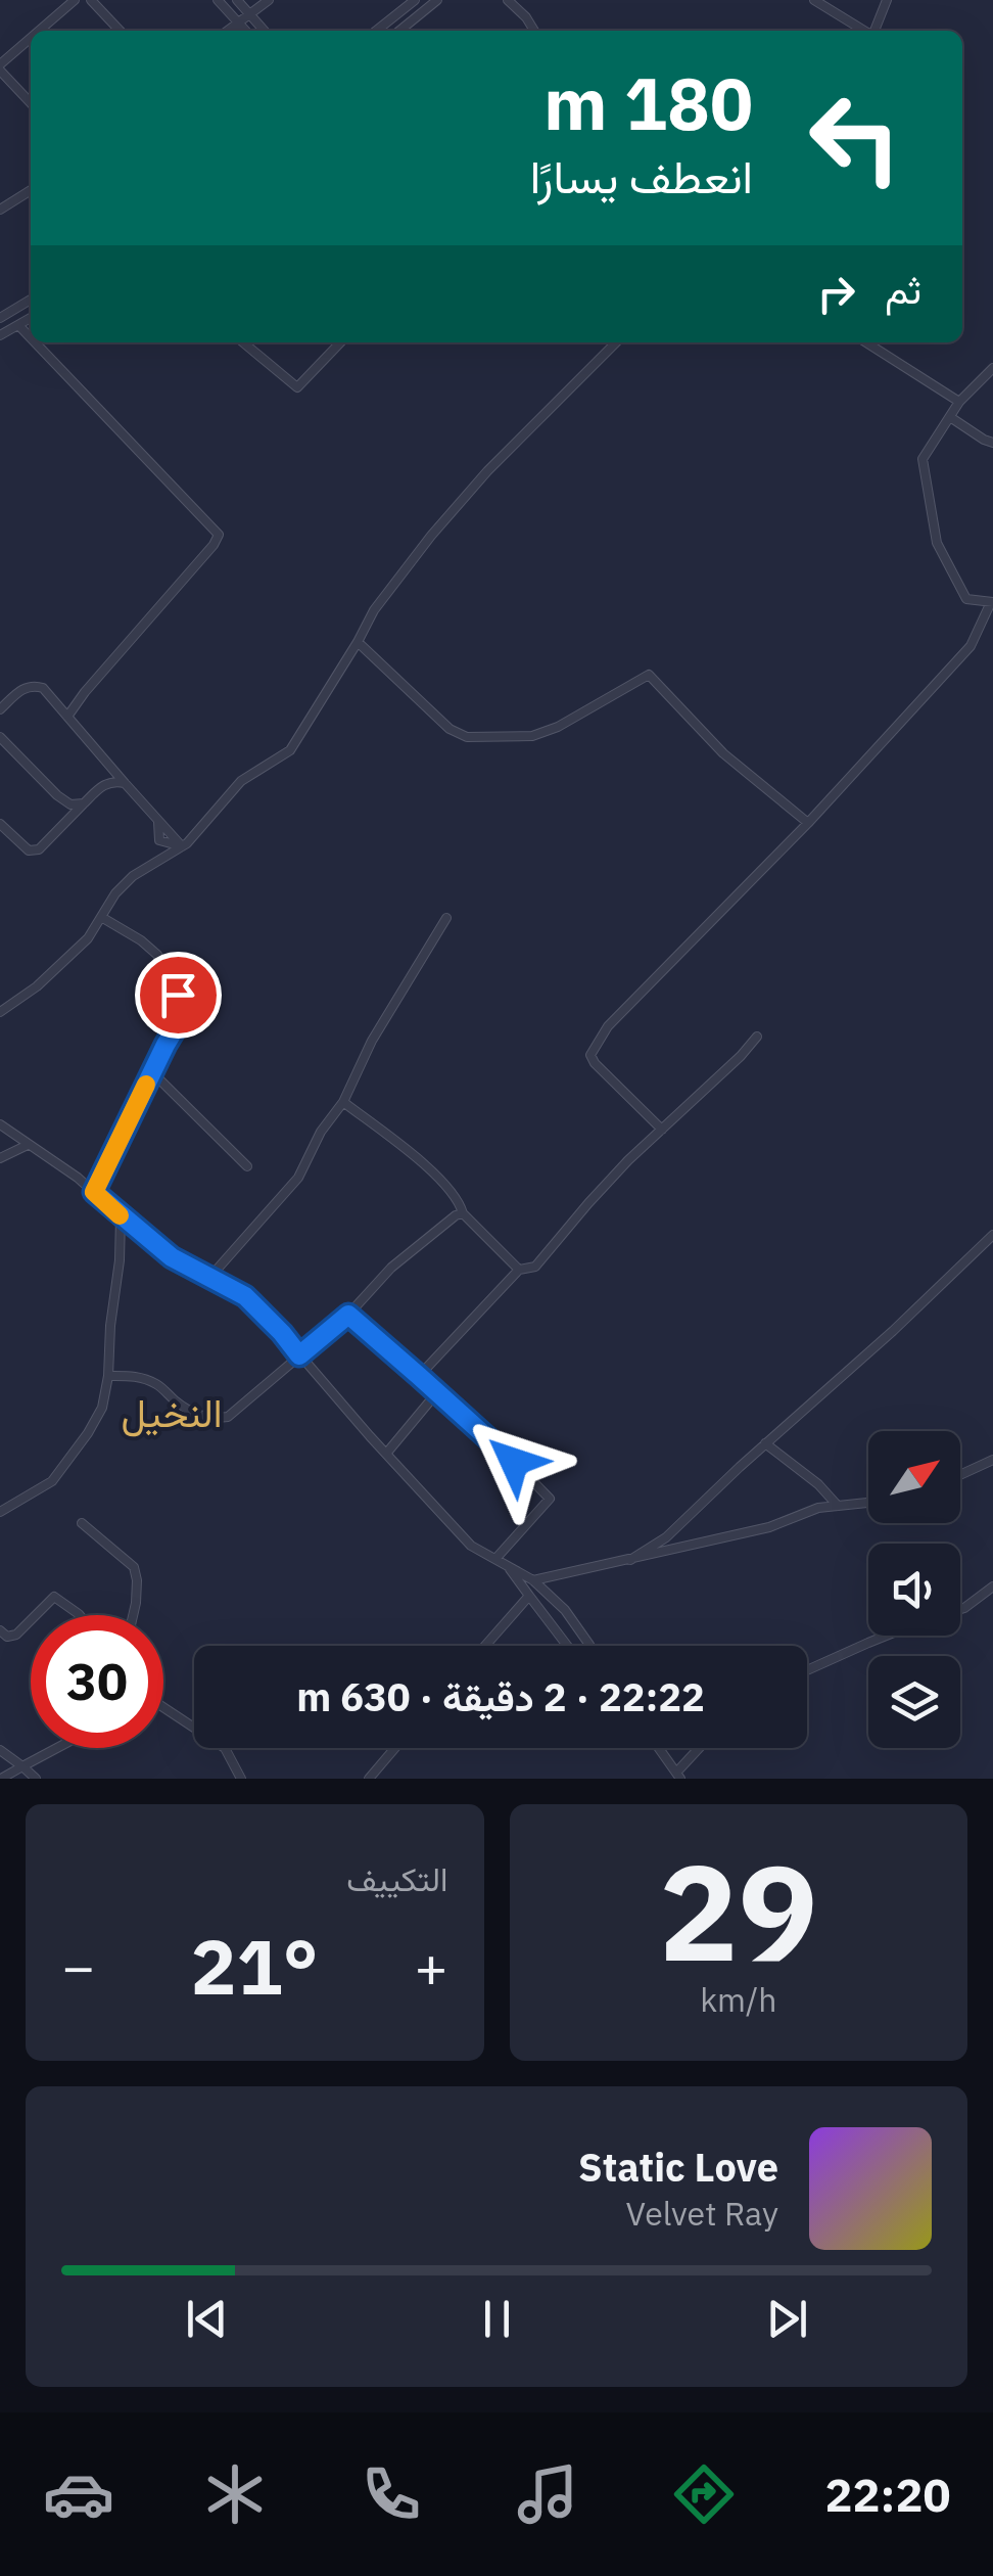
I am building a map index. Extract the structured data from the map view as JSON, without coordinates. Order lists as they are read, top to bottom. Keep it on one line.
{"districts":["النخيل"],"north":"top right","page":{"turn":["180 m","انعطف يسارًا"],"then":"ثم","limit":"30","trip":"22:22 · 2 دقيقة · 630 m","tile":[["29","km/h"],"التكييف"],"heat":["−","21°","+"],"song":["Static Love","Velvet Ray"],"tabs":"22:20"}}
